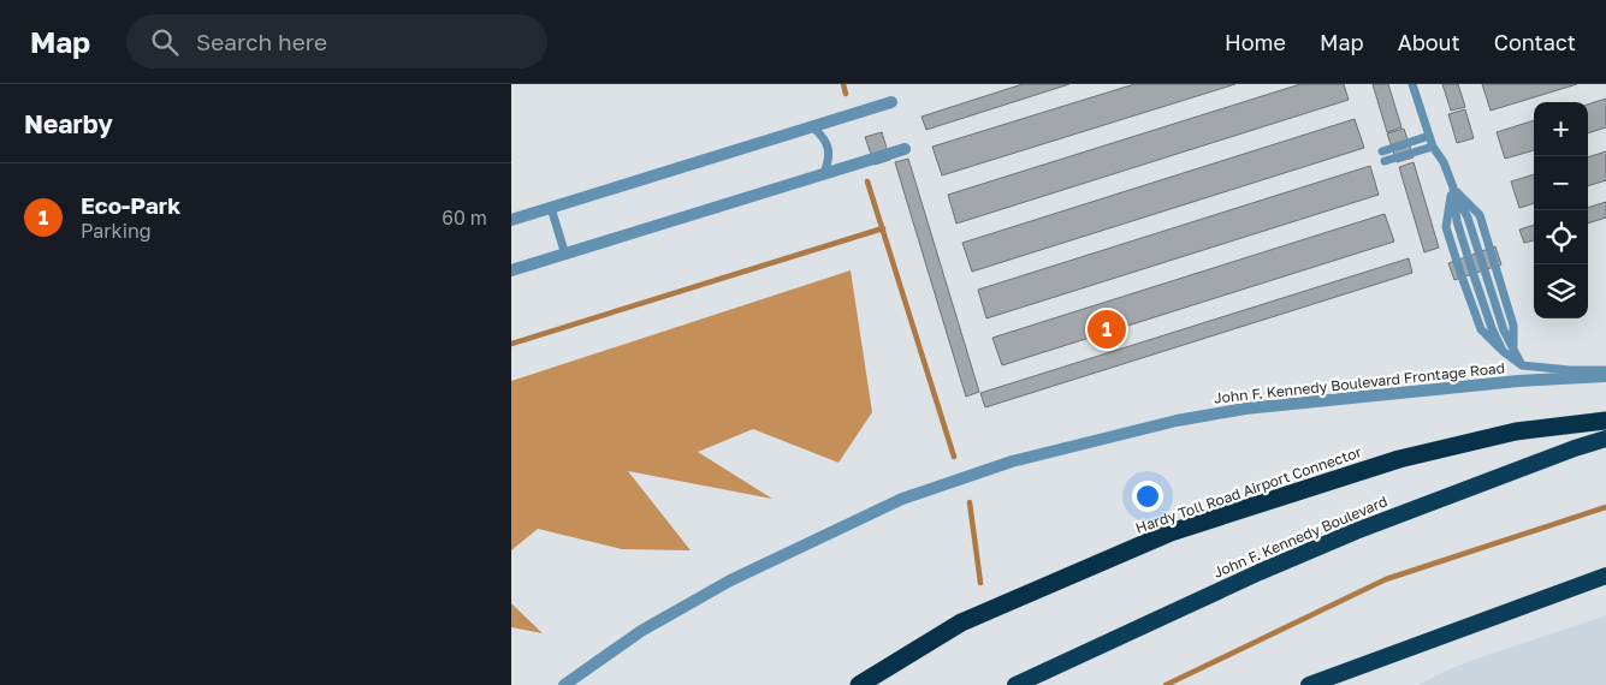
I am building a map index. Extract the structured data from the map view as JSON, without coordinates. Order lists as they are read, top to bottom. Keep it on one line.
{"streets":{"highway":["Hardy Toll Road Airport Connector","John F. Kennedy Boulevard"],"street":["John F. Kennedy Boulevard Frontage Road"]},"page":{"header":"Map","search":"Search here","nav":["Home","Map","About","Contact"],"heading":"Nearby","map_buttons":["+","−"],"list":[{"mark":"1","name":"Eco-Park","note":"Parking","value":"60 m"}],"pins":"1"}}
